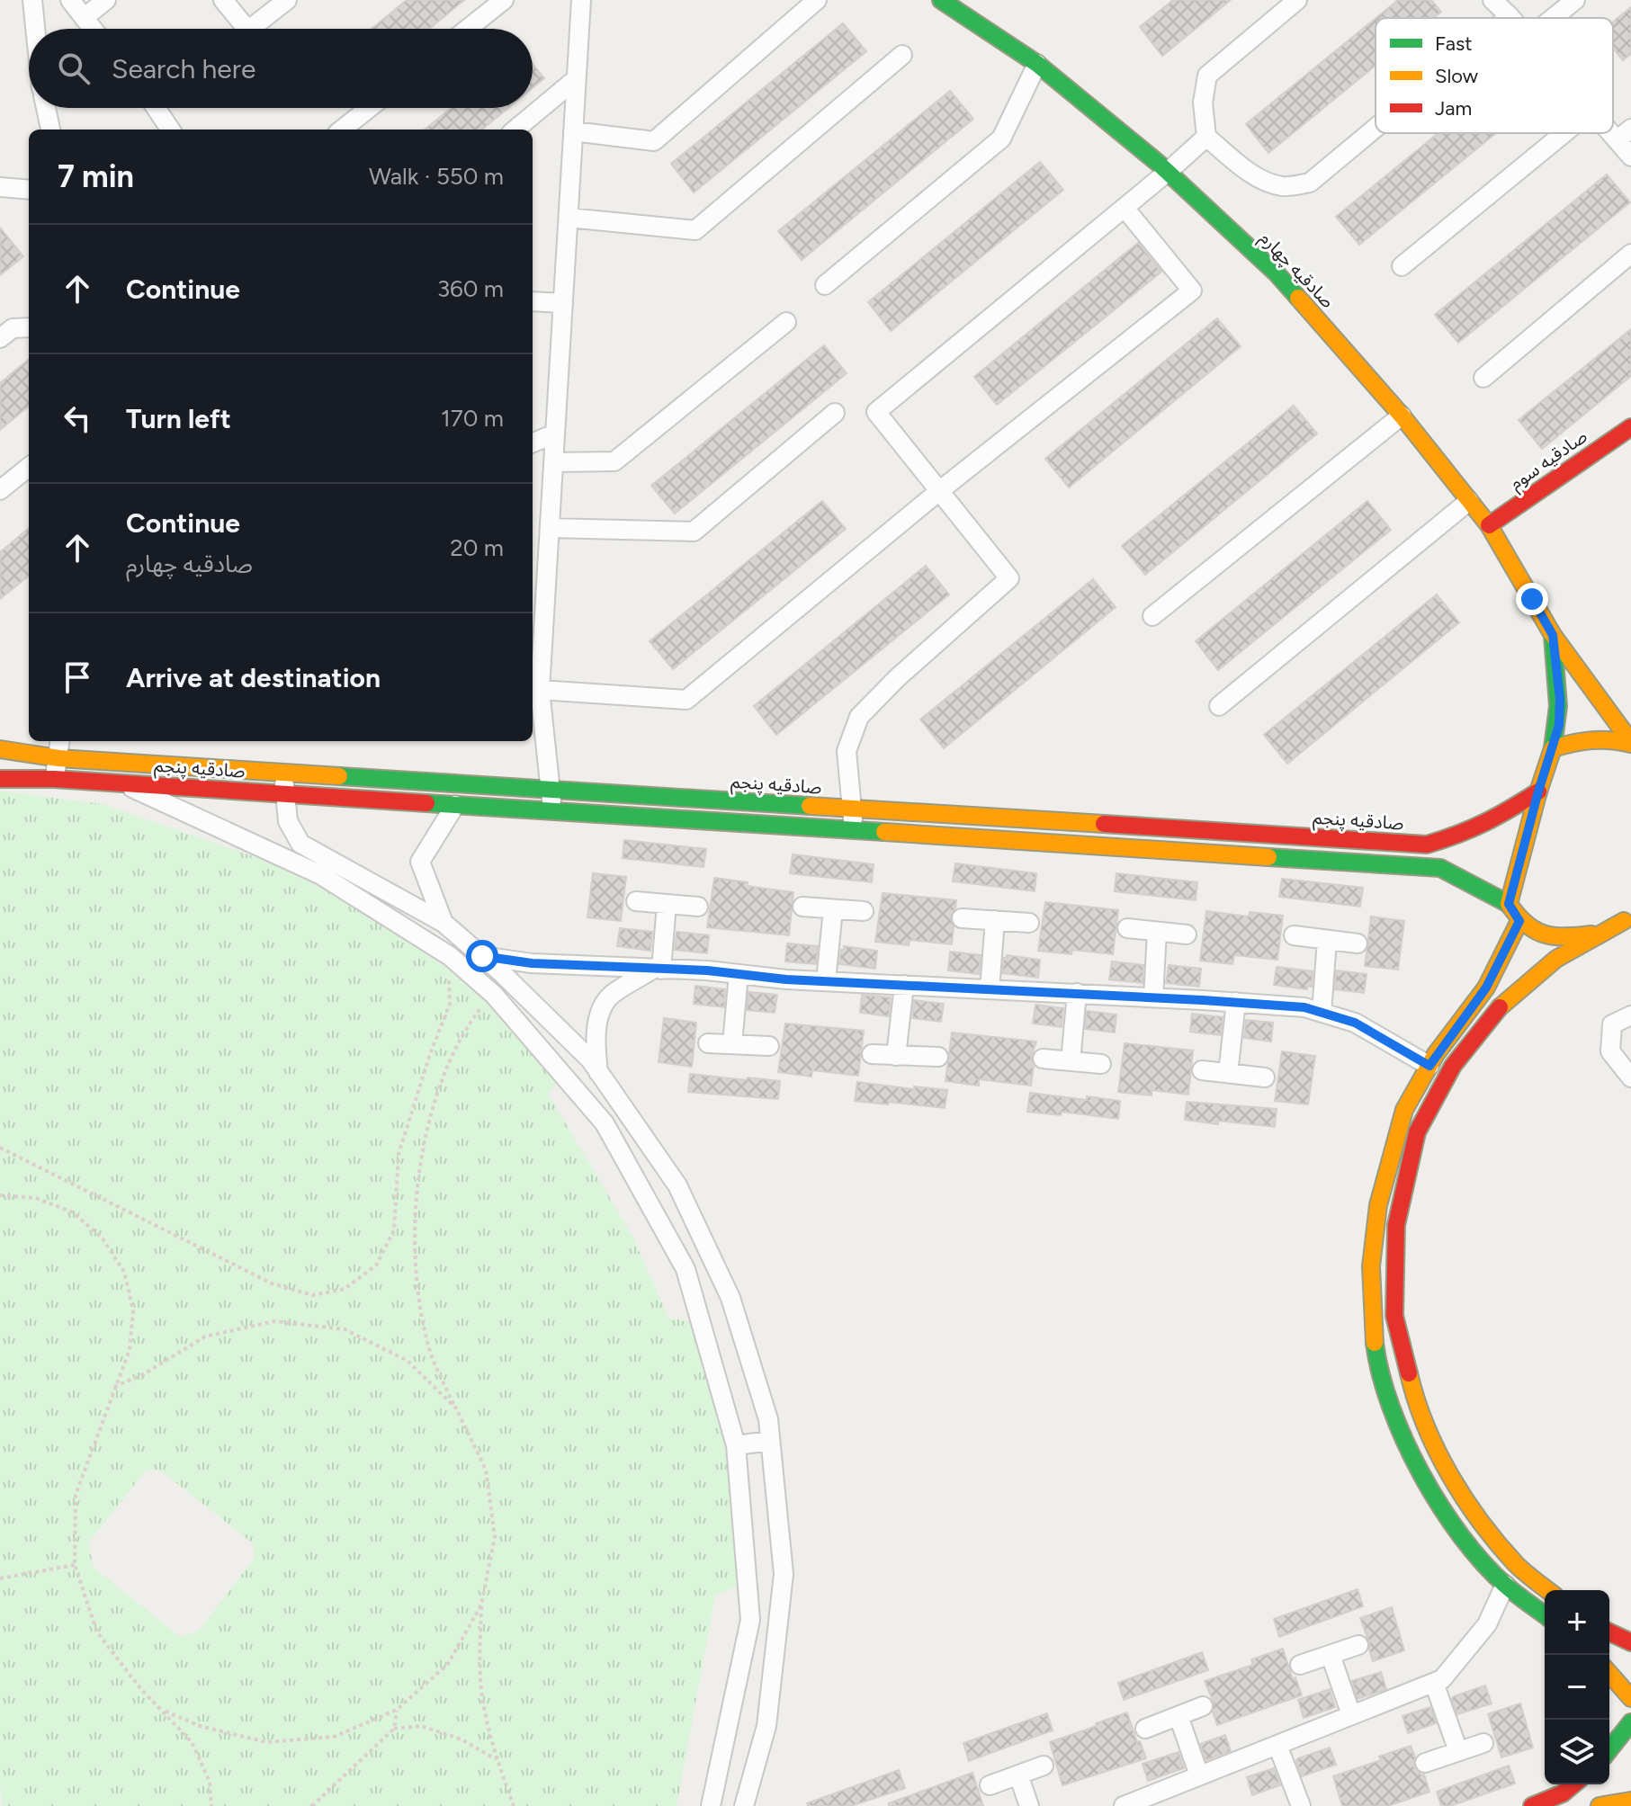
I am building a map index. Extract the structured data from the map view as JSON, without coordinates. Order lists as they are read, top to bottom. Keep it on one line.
{"streets":{"street":["صادقیه چهارم","صادقیه سوم","صادقیه پنجم"]},"crossings":[["صادقیه چهارم","صادقیه سوم"]],"legend":["Fast","Slow","Jam"],"page":{"search":"Search here","heading":["7 min","Walk · 550 m"],"list":[["Continue","360 m"],["Turn left","170 m"],["Continue","صادقیه چهارم","20 m"],"Arrive at destination"],"map_buttons":["+","−"]}}
